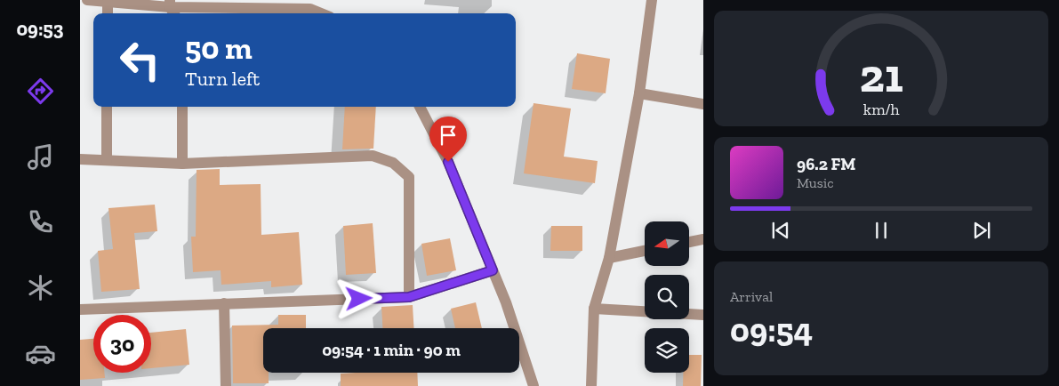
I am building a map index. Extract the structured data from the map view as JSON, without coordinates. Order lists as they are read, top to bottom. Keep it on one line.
{"north":"left","page":{"tabs":"09:53","turn":["50 m","Turn left"],"song":["96.2 FM","Music"],"tile":["Arrival","09:54"],"limit":"30","trip":"09:54 · 1 min · 90 m","gauge":["21","km/h"]}}
